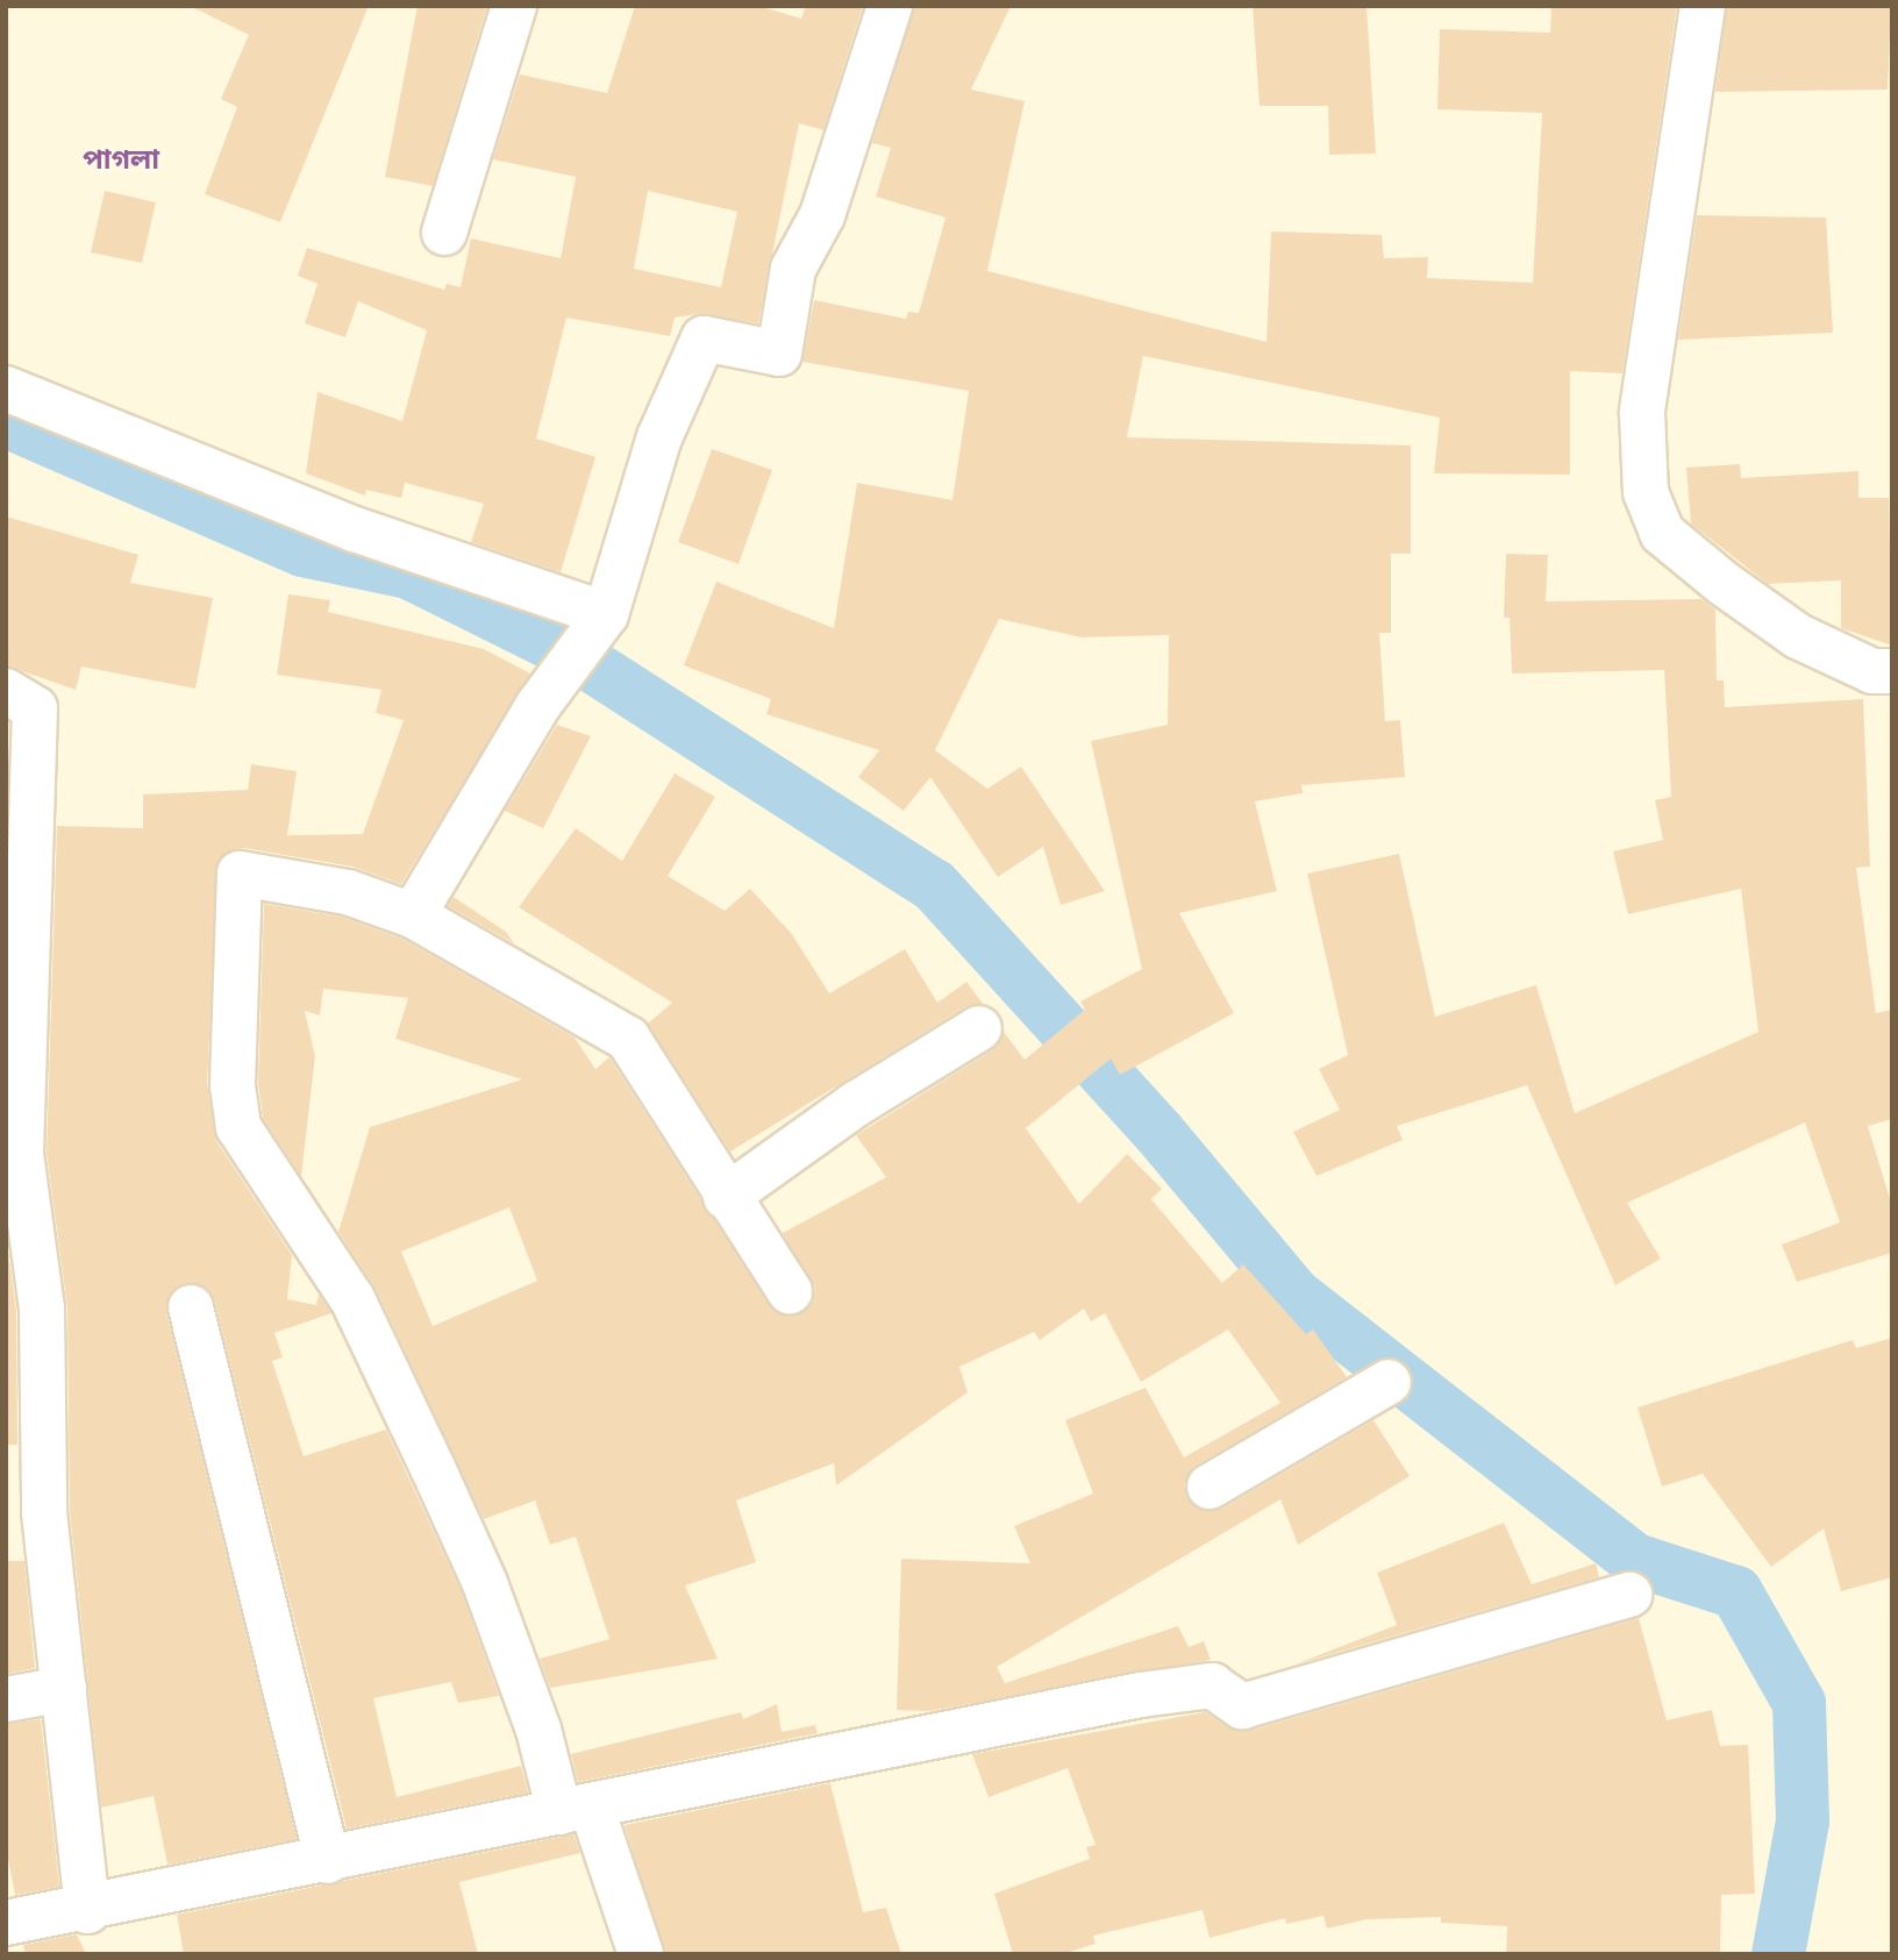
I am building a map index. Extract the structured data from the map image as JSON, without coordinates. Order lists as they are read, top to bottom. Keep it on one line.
{"districts":["পাগলা"]}
